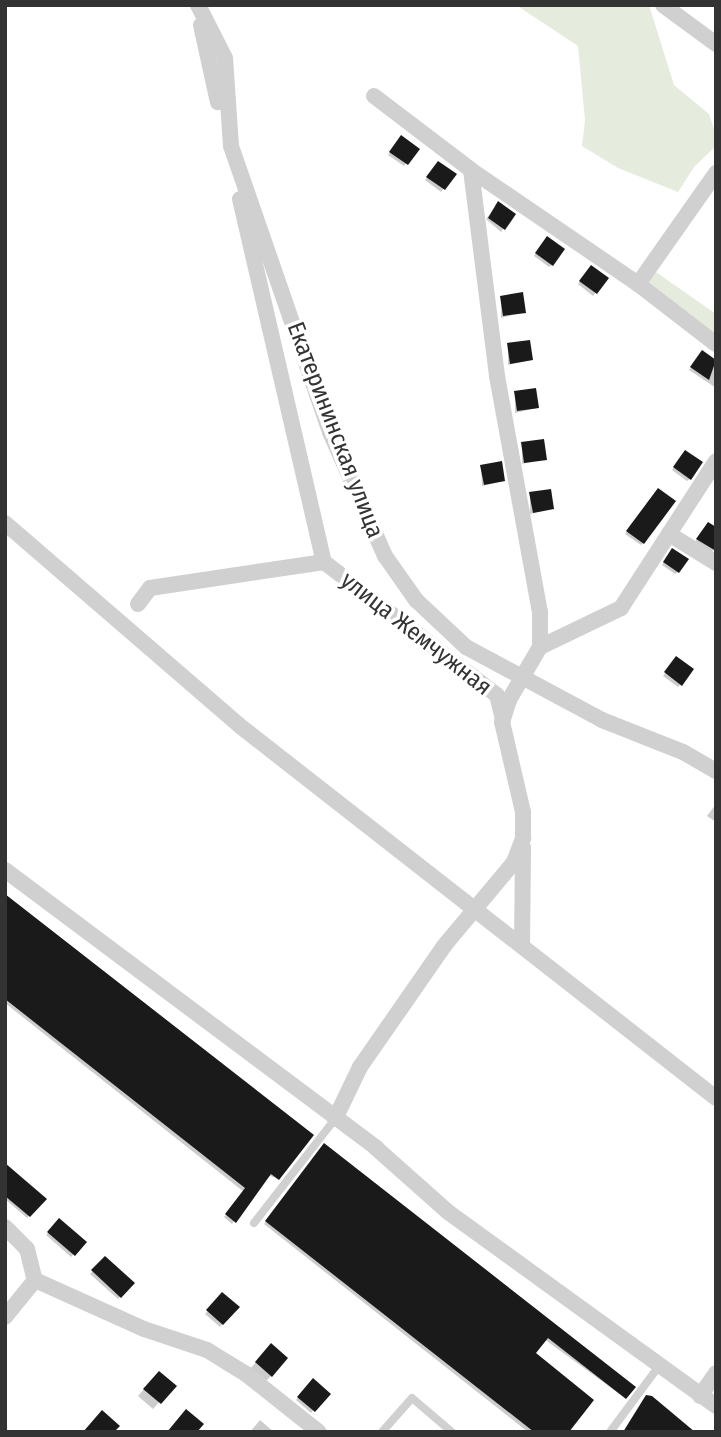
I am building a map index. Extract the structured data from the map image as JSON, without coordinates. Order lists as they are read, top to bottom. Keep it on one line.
{"streets":{"street":["Екатерининская улица","улица Жемчужная"]},"crossings":[["Екатерининская улица","улица Жемчужная"]]}
